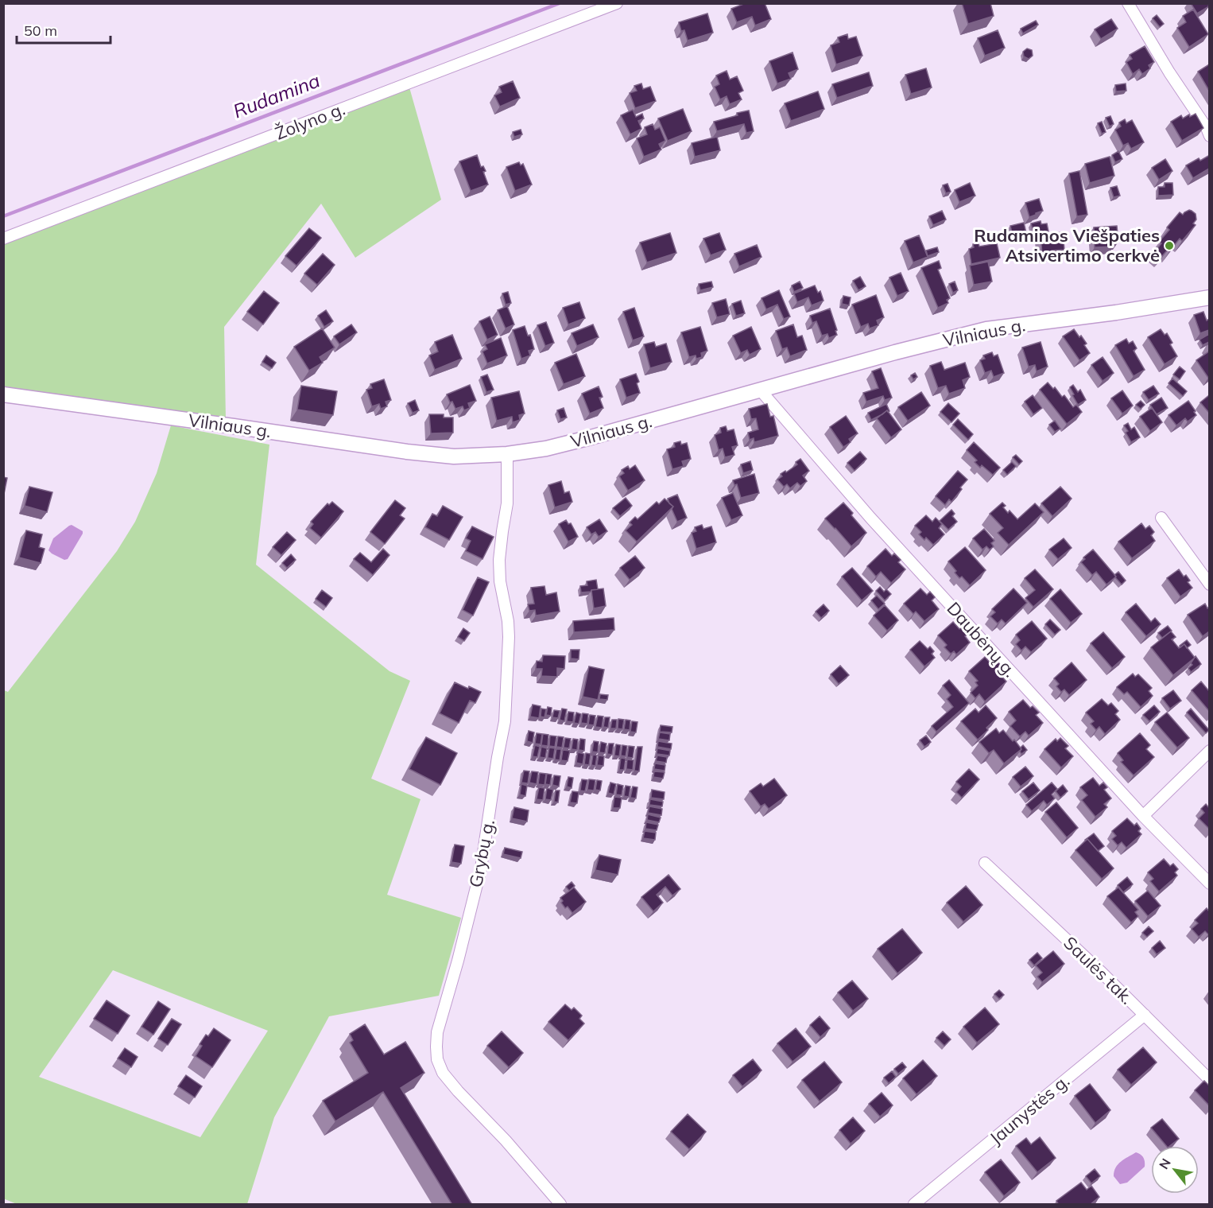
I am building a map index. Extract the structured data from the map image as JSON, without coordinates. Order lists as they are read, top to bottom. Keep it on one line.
{"streets":{"main road":["Vilniaus g."],"street":["Žolyno g.","Daubėnų g.","Grybų g.","Saulės tak.","Jaunystės g."]},"crossings":[["Vilniaus g.","Daubėnų g."],["Vilniaus g.","Grybų g."],["Saulės tak.","Jaunystės g."]],"water":["Rudamina"],"places":["Rudaminos Viešpaties Atsivertimo cerkvė"],"scale_bar":"50 m","north":"top left"}
